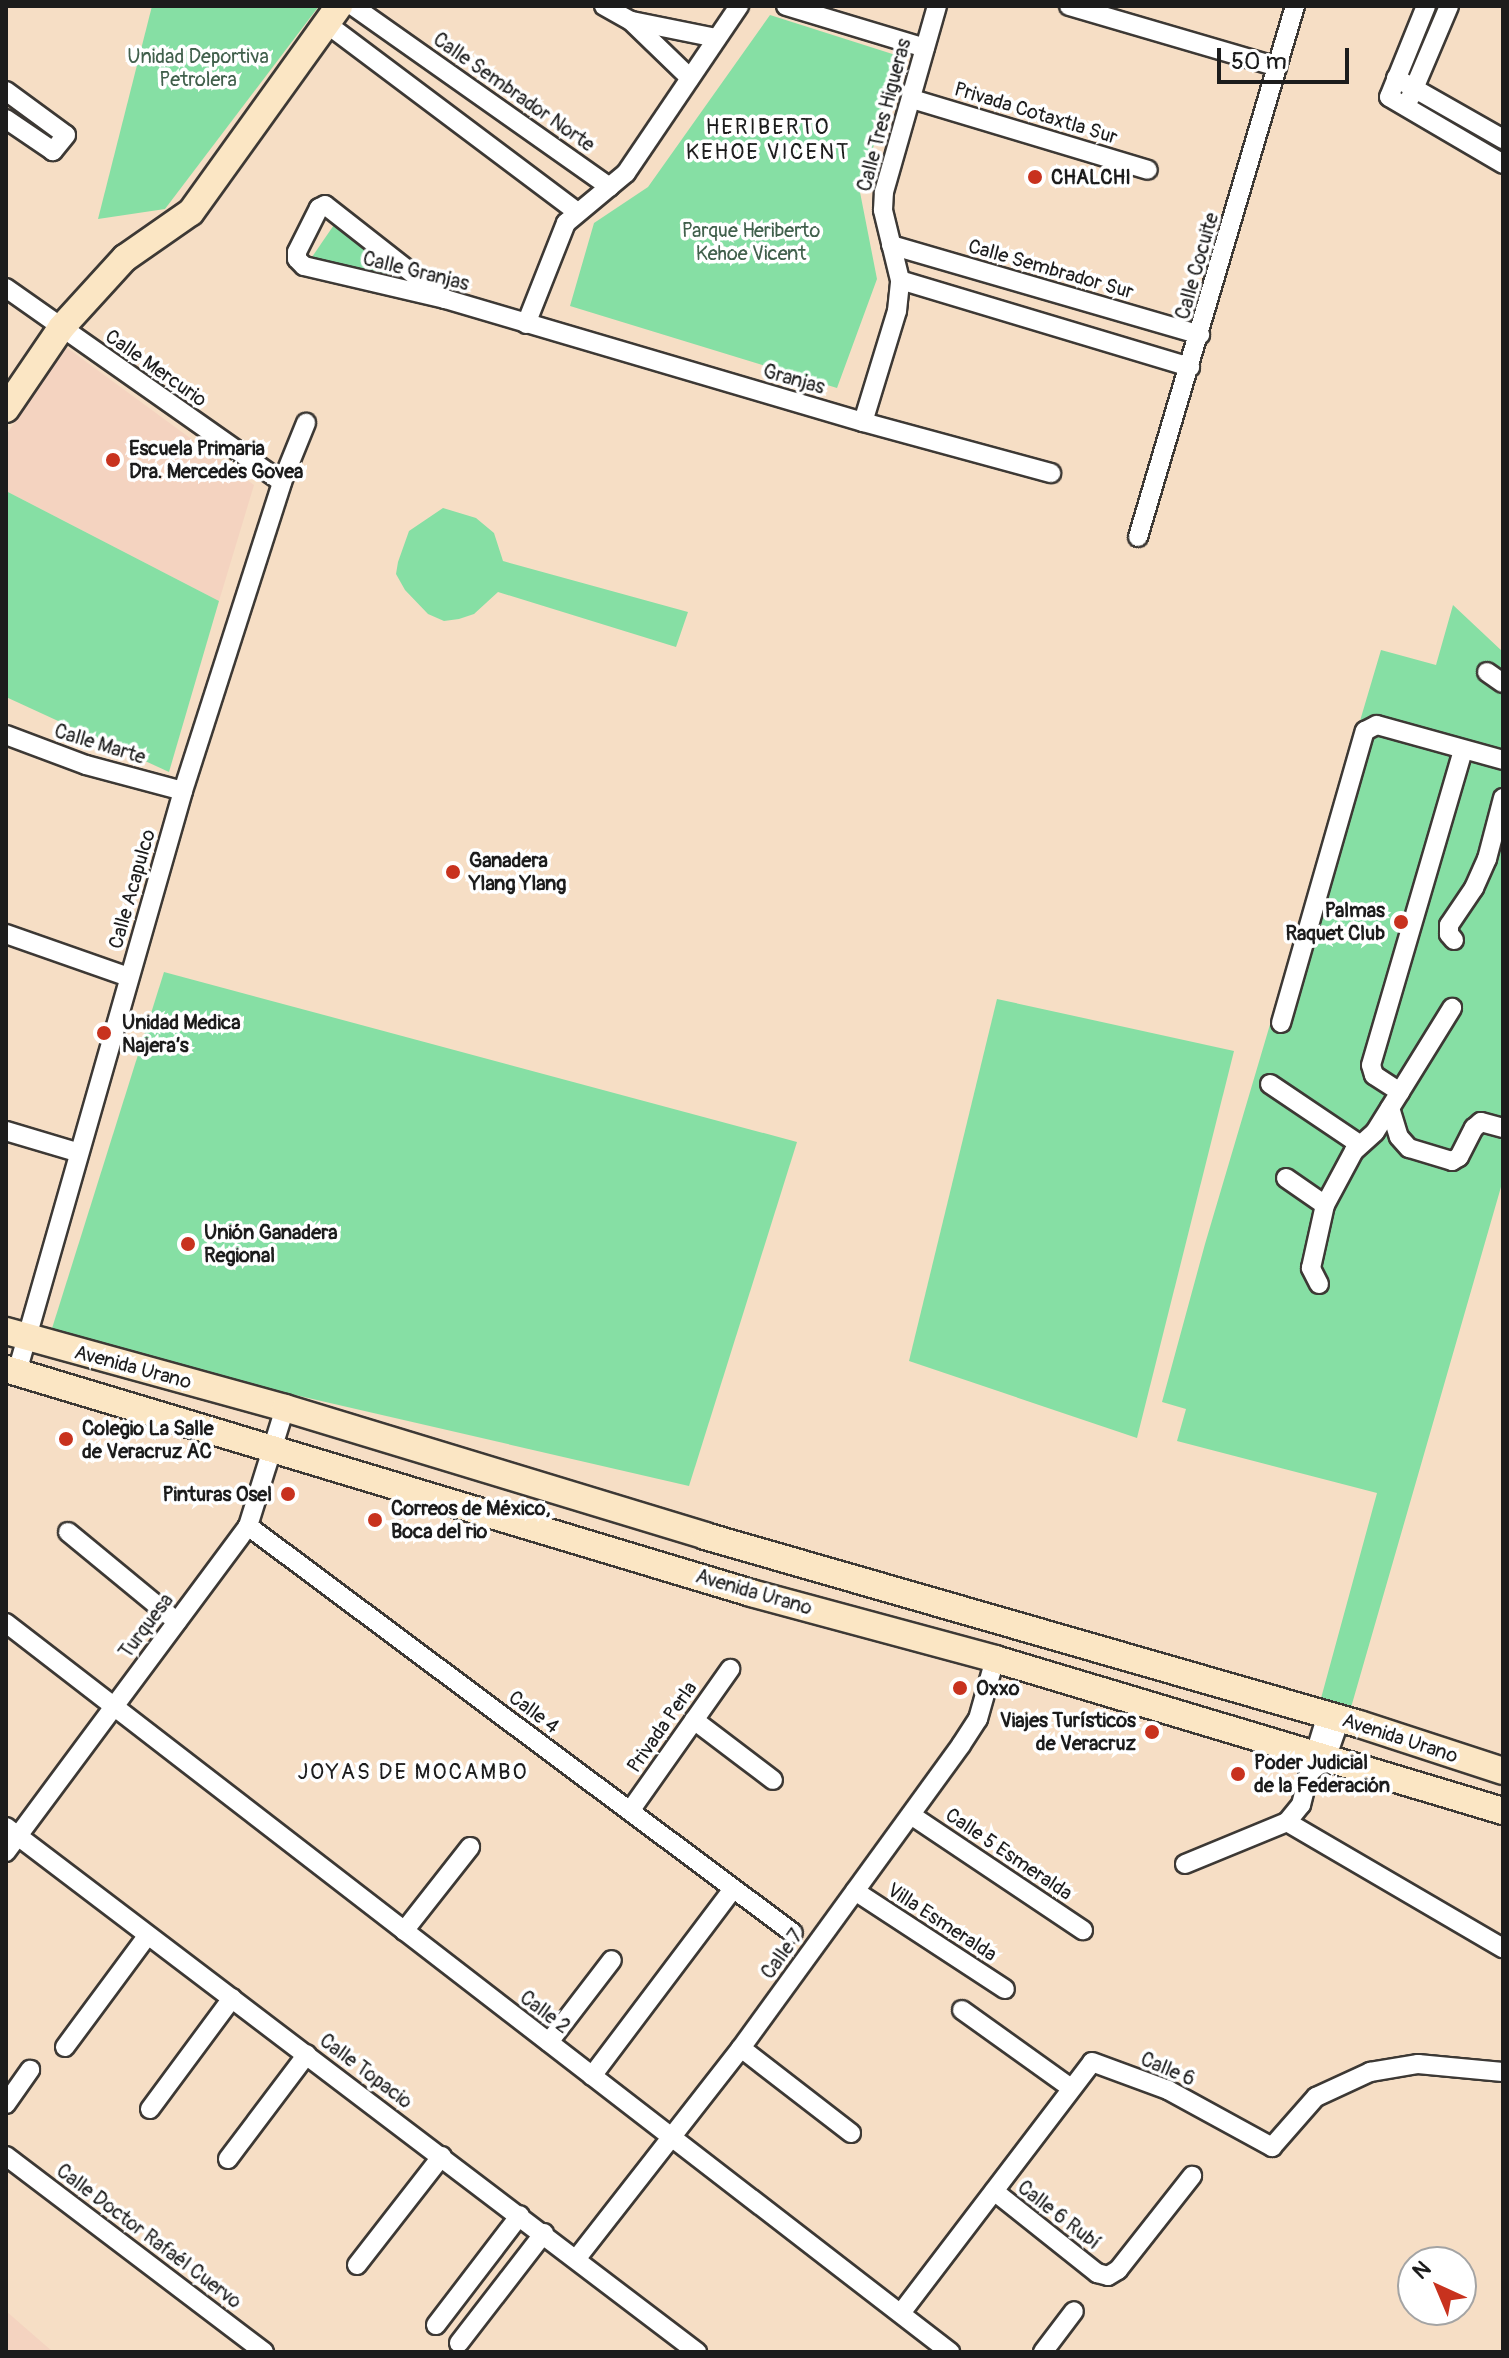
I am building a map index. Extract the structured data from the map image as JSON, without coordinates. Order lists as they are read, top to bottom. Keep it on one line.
{"streets":{"main road":["Avenida Urano"],"street":["Calle Sembrador Norte","Privada Cotaxtla Sur","Calle Tres Higueras","Calle Cocuite","Calle Sembrador Sur","Calle Granjas","Calle Mercurio","Granjas","Calle Marte","Calle Acapulco","Turquesa","Calle 4","Privada Perla","Calle 5 Esmeralda","Villa Esmeralda","Calle 7","Calle 2","Calle 6","Calle Topacio","Calle 6 Rubí","Calle Doctor Rafaél Cuervo"]},"crossings":[["Privada Cotaxtla Sur","Calle Tres Higueras"],["Calle Tres Higueras","Calle Sembrador Sur"],["Calle Tres Higueras","Granjas"],["Calle Cocuite","Calle Sembrador Sur"],["Calle Granjas","Granjas"],["Calle Mercurio","Calle Acapulco"],["Calle Marte","Calle Acapulco"],["Calle Acapulco","Avenida Urano"],["Avenida Urano","Turquesa"],["Avenida Urano","Calle 7"],["Turquesa","Calle 4"],["Turquesa","Calle 2"],["Turquesa","Calle Topacio"],["Calle 4","Privada Perla"],["Calle 5 Esmeralda","Calle 7"],["Villa Esmeralda","Calle 7"],["Calle 7","Calle 2"],["Calle 7","Calle Topacio"],["Calle 2","Calle 6"],["Calle 6","Calle 6 Rubí"]],"districts":["HERIBERTO KEHOE VICENT","JOYAS DE MOCAMBO"],"parks":["Unidad Deportiva Petrolera","Parque Heriberto Kehoe Vicent"],"places":["CHALCHI","Escuela Primaria Dra. Mercedes Govea","Ganadera Ylang Ylang","Palmas Raquet Club","Unidad Medica Najera’s","Unión Ganadera Regional","Colegio La Salle de Veracruz AC","Pinturas Osel","Correos de México, Boca del rio","Oxxo","Viajes Turísticos de Veracruz","Poder Judicial de la Federación"],"scale_bar":"50 m","north":"top left"}
